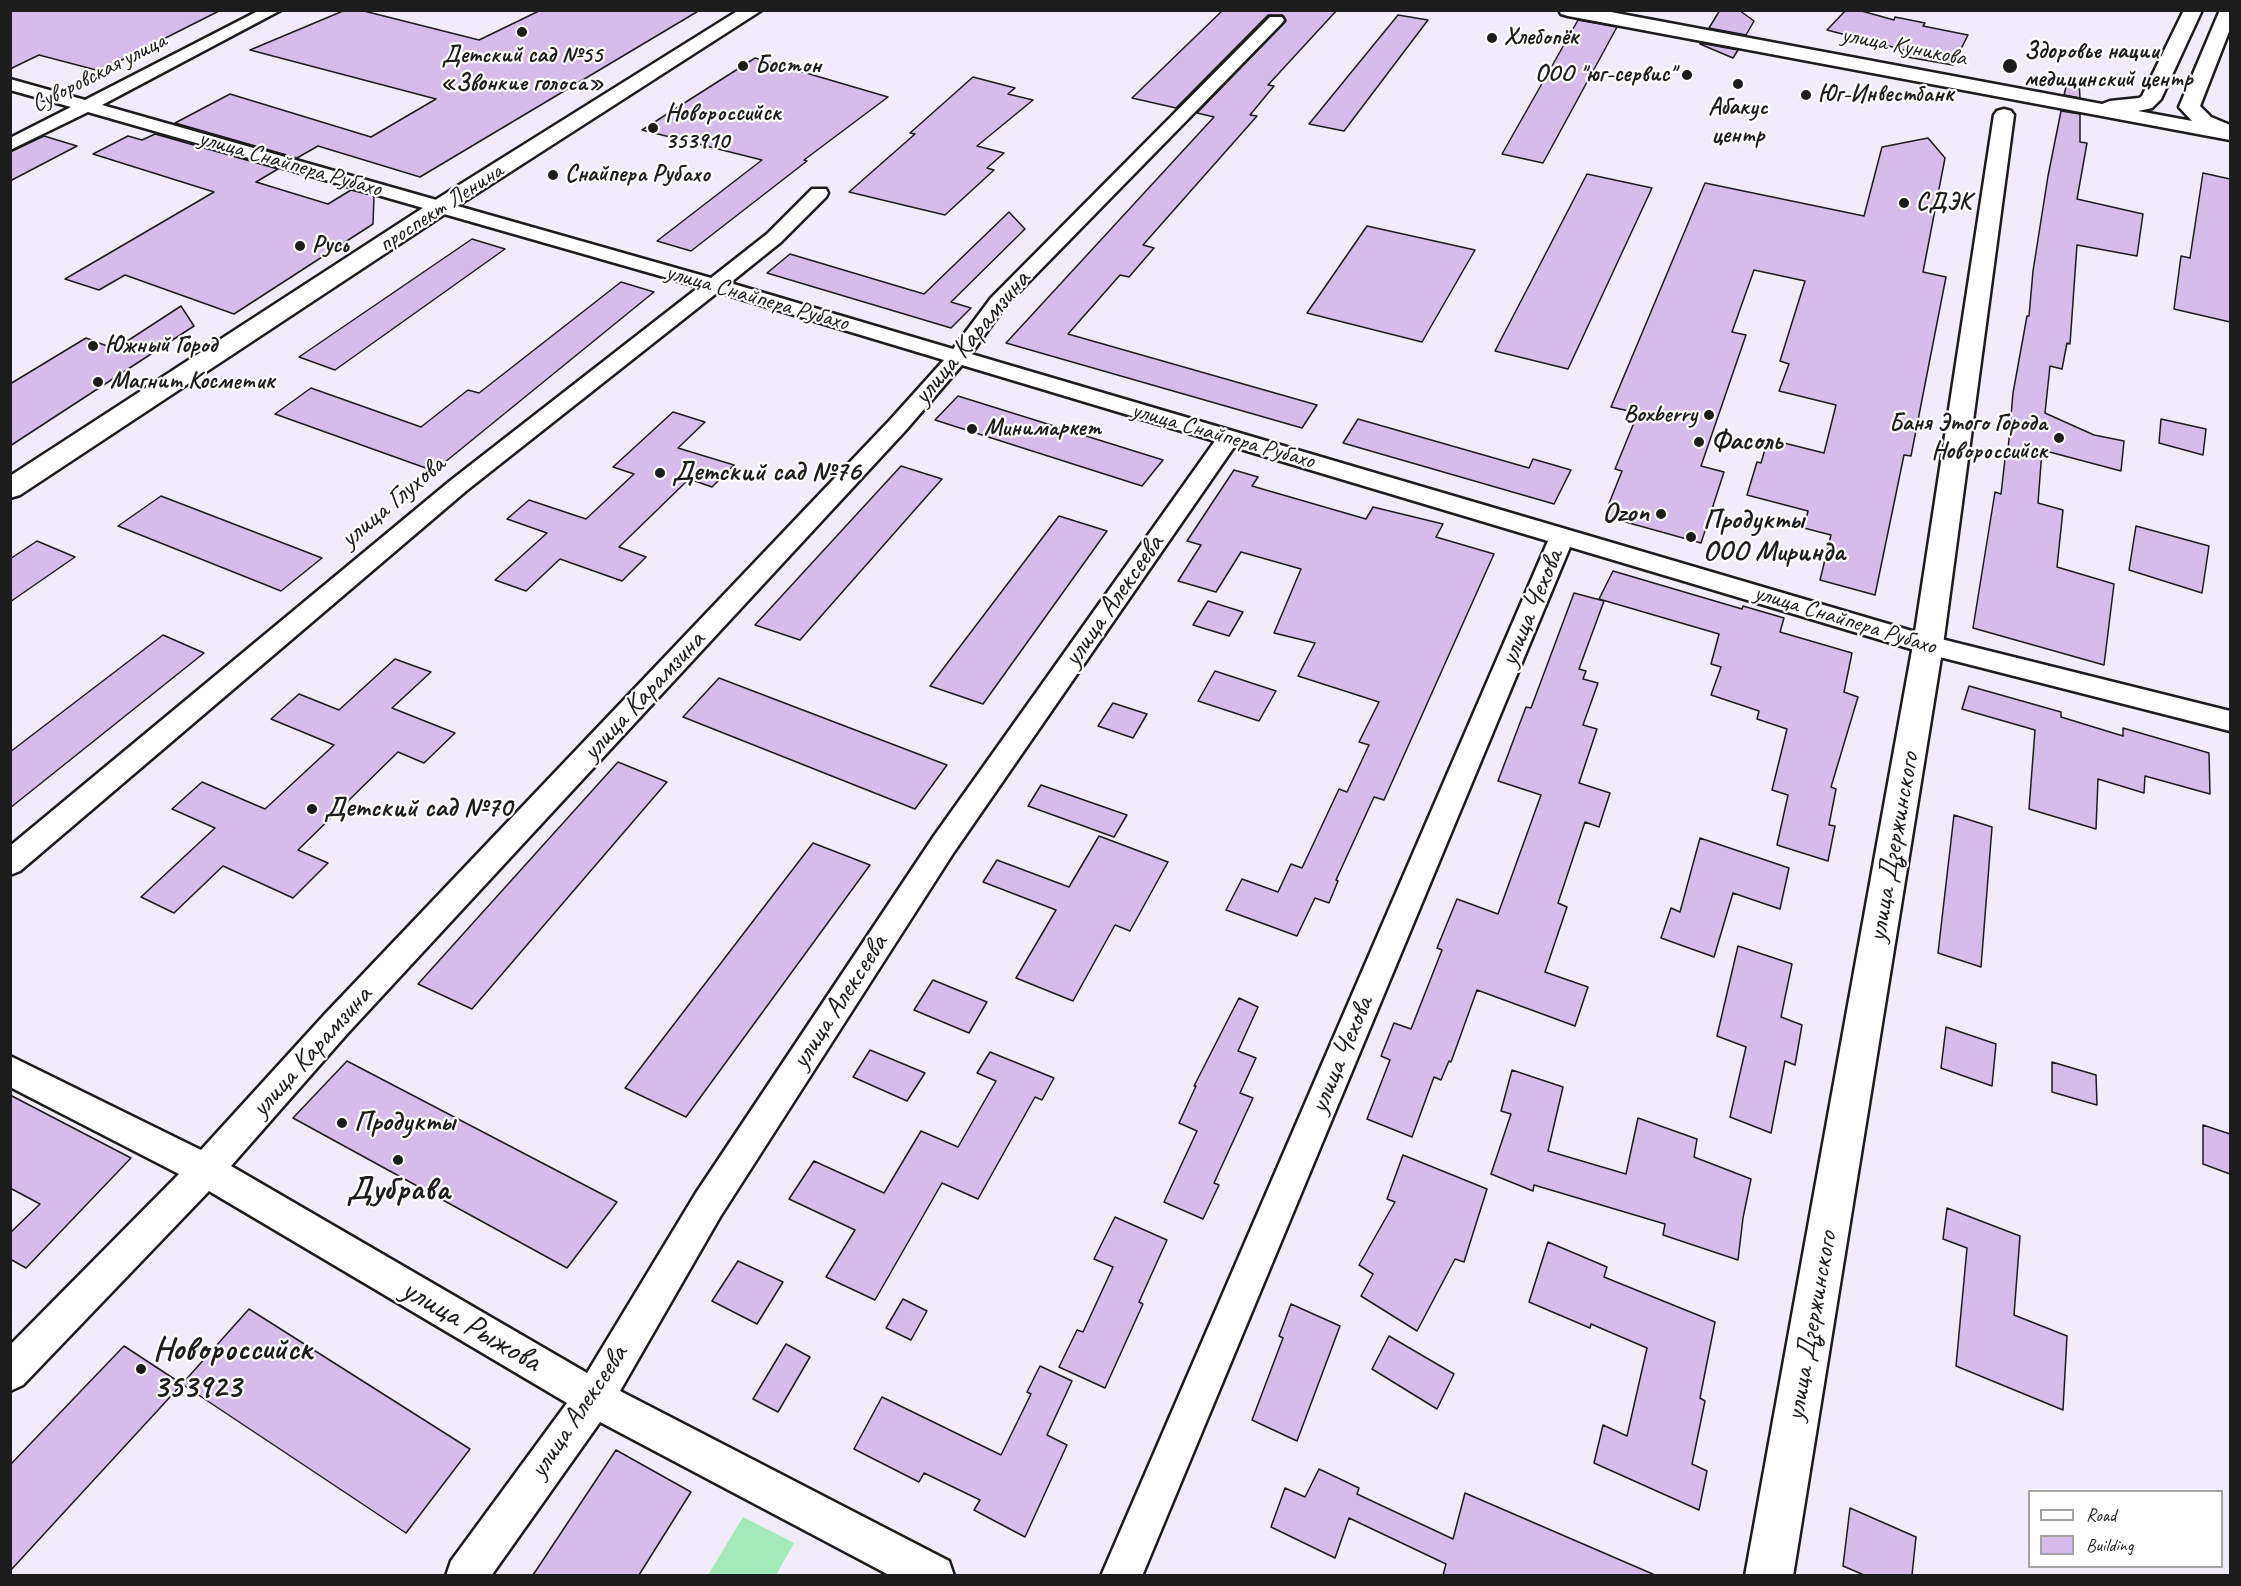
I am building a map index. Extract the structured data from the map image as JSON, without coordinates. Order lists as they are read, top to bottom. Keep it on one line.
{"streets":{"street":["улица Куникова","Суворовская улица","улица Снайпера Рубахо","проспект Ленина","улица Карамзина","улица Глухова","улица Алексеева","улица Чехова","улица Дзержинского","улица Рыжова"]},"crossings":[["Суворовская улица","улица Снайпера Рубахо"],["улица Снайпера Рубахо","проспект Ленина"],["улица Снайпера Рубахо","улица Карамзина"],["улица Снайпера Рубахо","улица Глухова"],["улица Снайпера Рубахо","улица Алексеева"],["улица Снайпера Рубахо","улица Чехова"],["улица Снайпера Рубахо","улица Дзержинского"],["улица Карамзина","улица Рыжова"],["улица Алексеева","улица Рыжова"]],"places":["Детский сад №55 «Звонкие голоса»","Хлебопёк","Бостон","Здоровье нации медицинский центр","ООО \"юг-сервис\"","Абакус центр","Юг-Инвестбанк","Новороссийск 353910","Снайпера Рубахо","СДЭК","Русь","Южный Город","Магнит Косметик","Boxberry","Минимаркет","Баня Этого Города Новороссийск","Фасоль","Детский сад №76","Ozon","Продукты ООО Миринда","Детский сад №70","Продукты","Дубрава","Новороссийск 353923"],"legend":["Road","Building"]}
